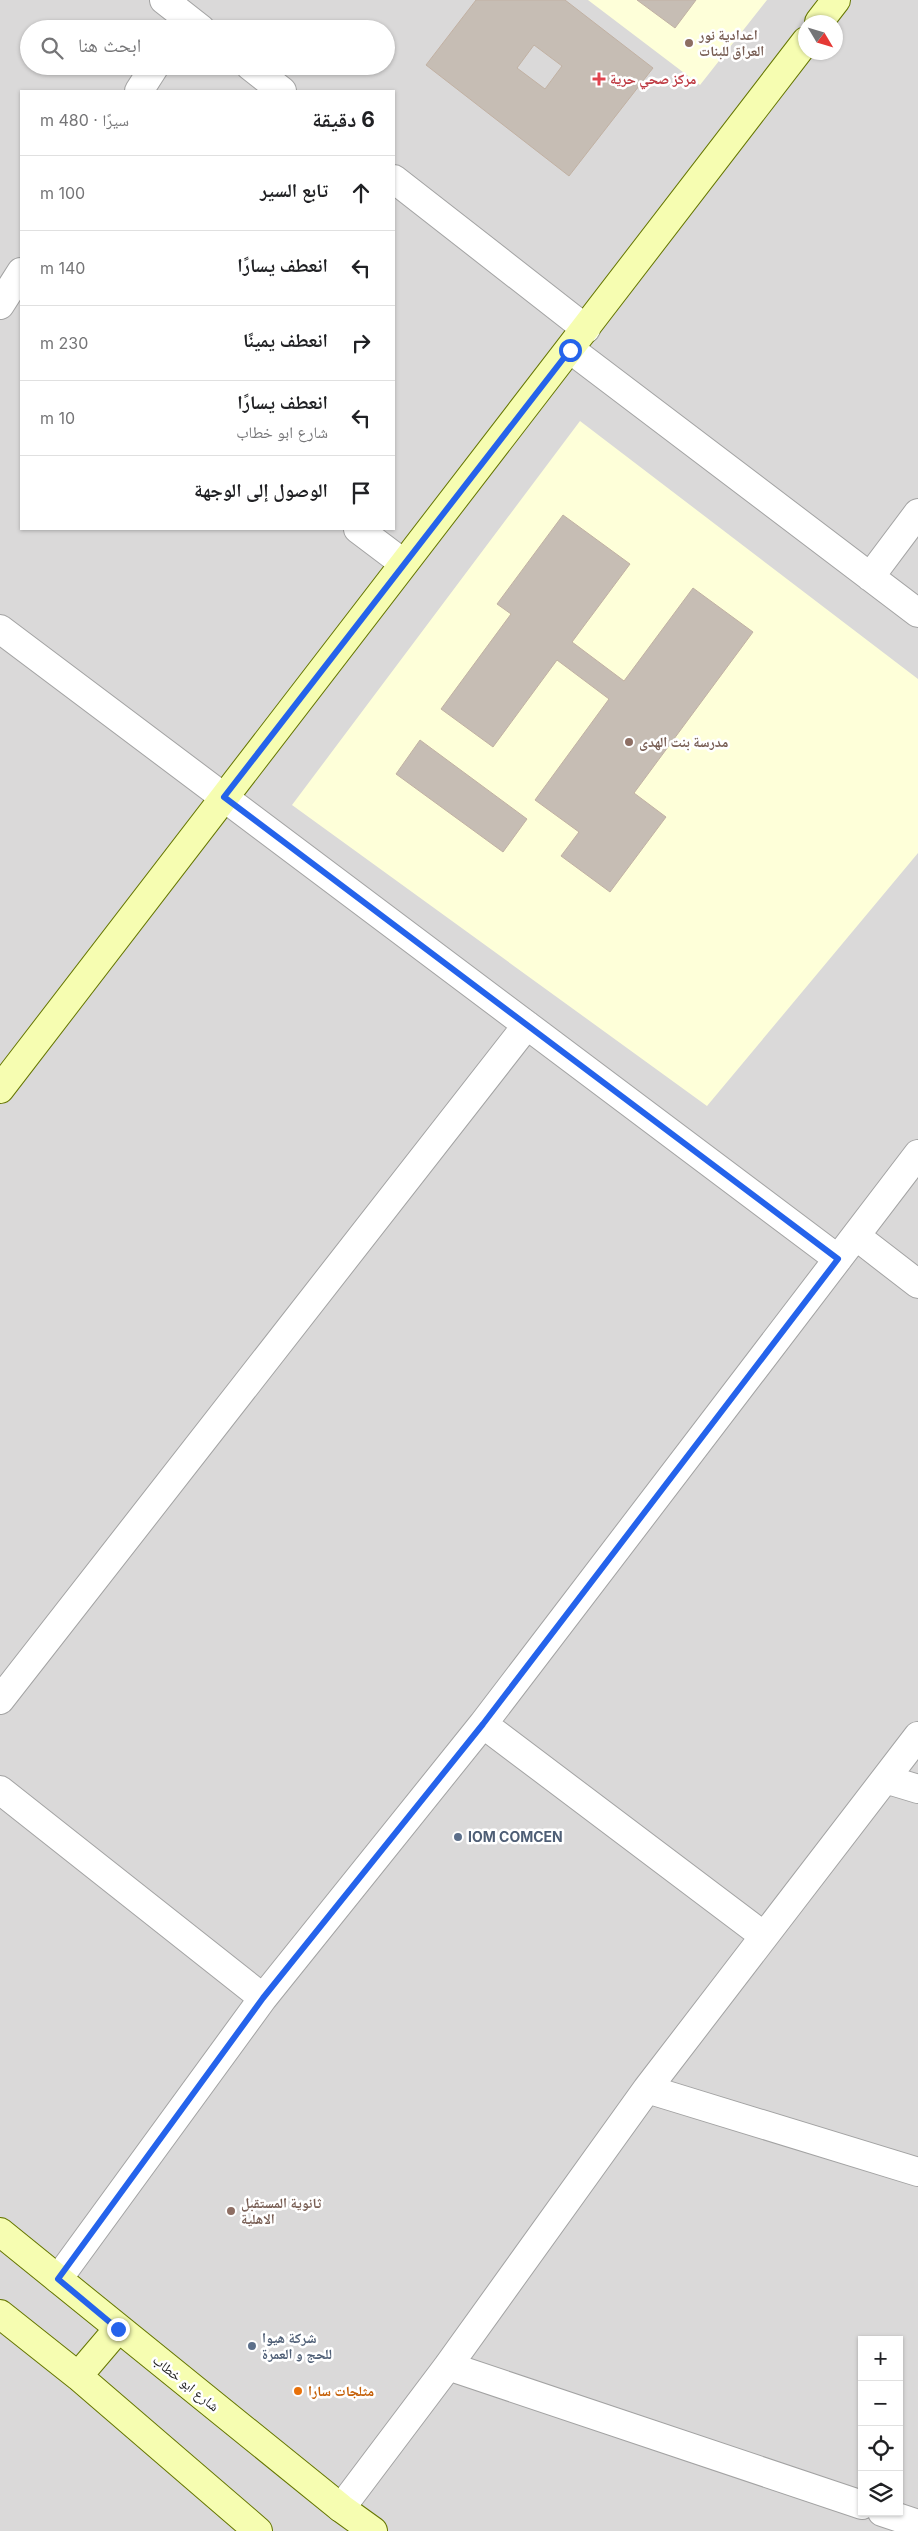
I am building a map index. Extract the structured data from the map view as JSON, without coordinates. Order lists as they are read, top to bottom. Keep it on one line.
{"streets":{"street":["شارع ابو خطاب"]},"places":{"other":["اعدادية نور العراق للبنات","مدرسة بنت الهدی","IOM COMCEN","ثانوية المستقبل الاهلية","شركة هيوا للحج و العمرة","مثلجات سارا"],"health":["مركز صحي حرية"]},"north":"bottom right","page":{"search":"ابحث هنا","heading":["6 دقيقة","سيرًا · 480 m"],"list":[["تابع السير","100 m"],["انعطف يسارًا","140 m"],["انعطف يمينًا","230 m"],["انعطف يسارًا","شارع ابو خطاب","10 m"],"الوصول إلى الوجهة"],"map_buttons":["+","−"]}}
